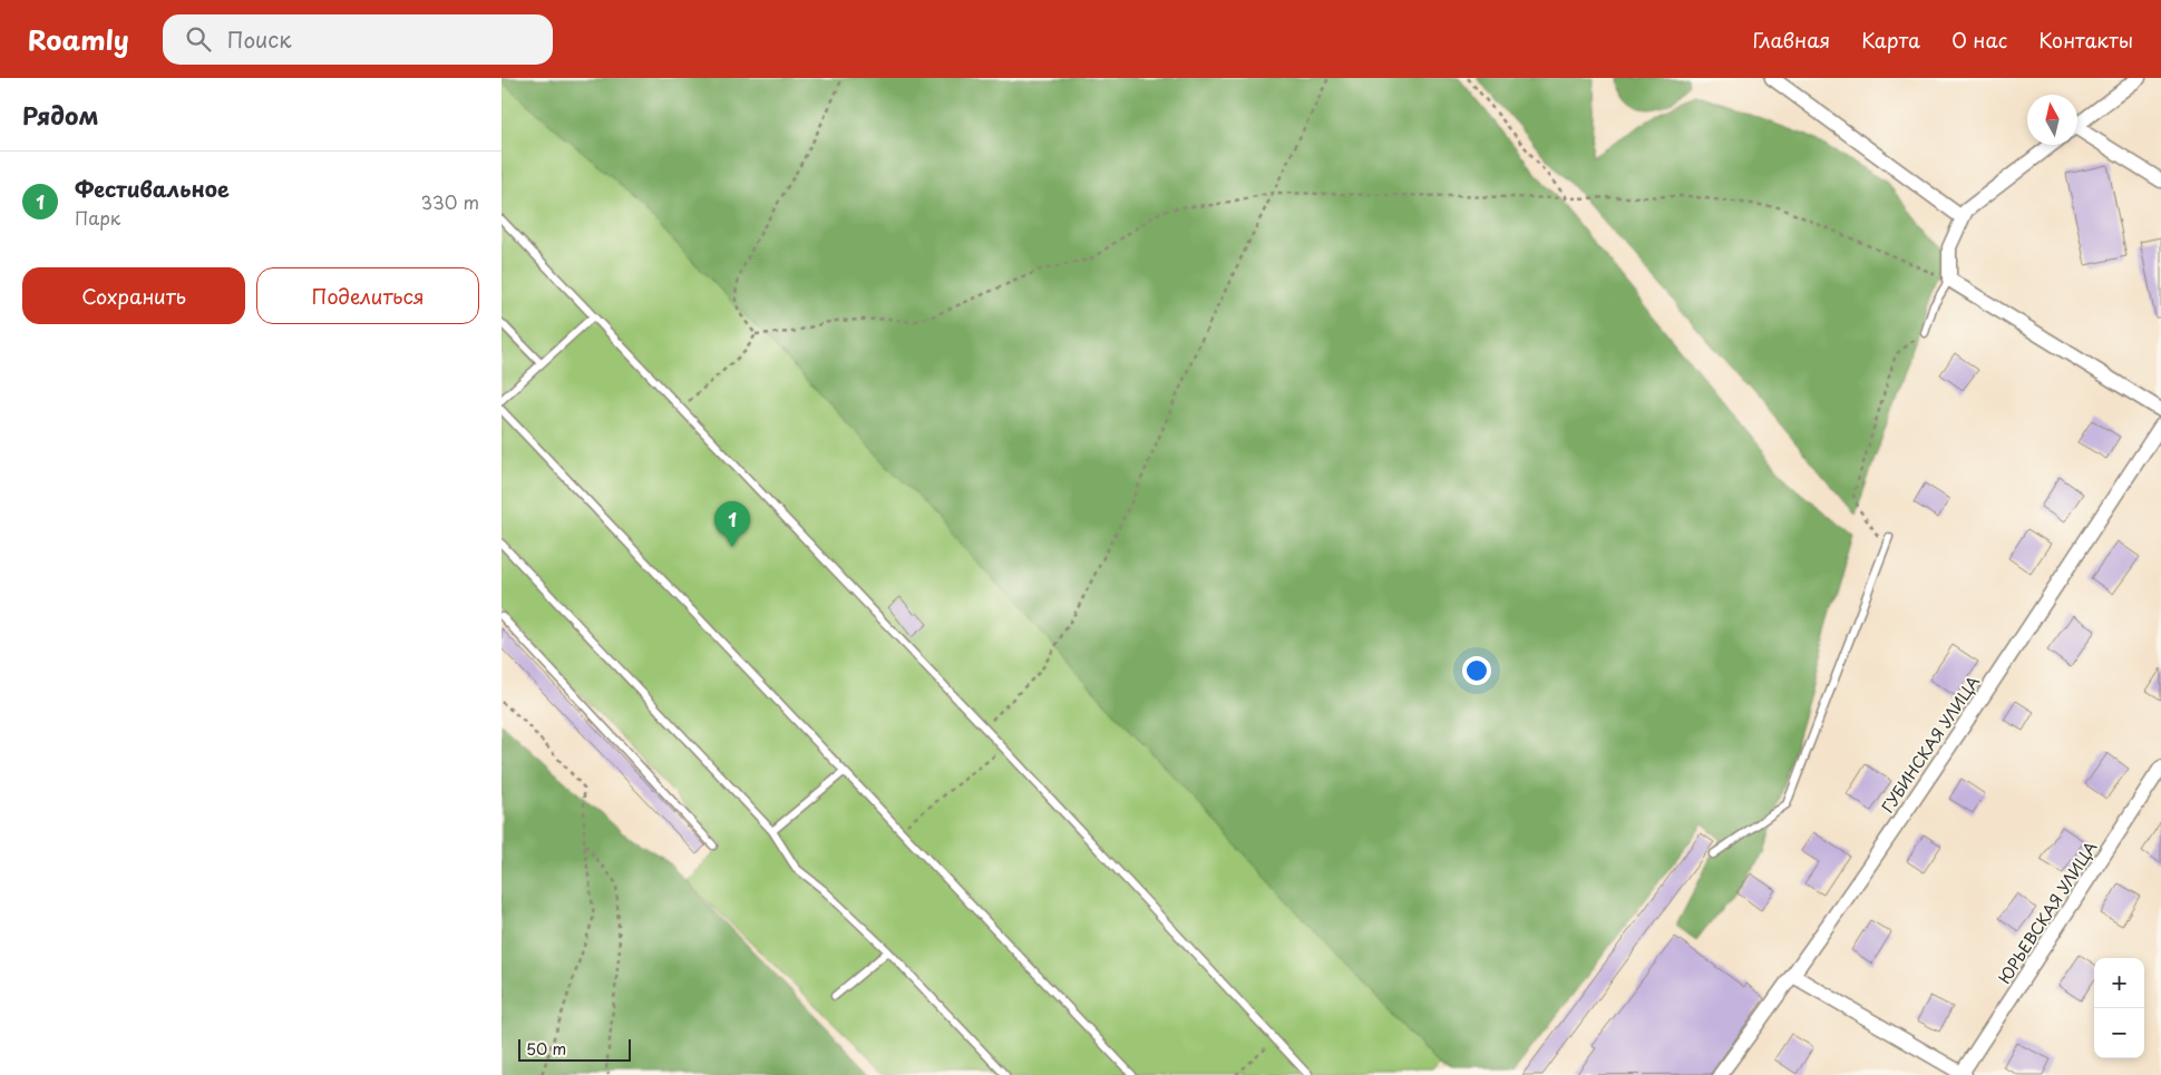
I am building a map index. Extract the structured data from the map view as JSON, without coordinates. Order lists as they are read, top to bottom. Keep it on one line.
{"streets":{"street":["ГУБИНСКАЯ УЛИЦА","ЮРЬЕВСКАЯ УЛИЦА"]},"scale_bar":"50 m","north":"top","page":{"header":"Roamly","search":"Поиск","nav":["Главная","Карта","О нас","Контакты"],"heading":"Рядом","list":[{"mark":"1","name":"Фестивальное","note":"Парк","value":"330 m"}],"buttons":["Сохранить","Поделиться"],"pins":"1","map_buttons":["+","−"],"scale":"50 m"}}
